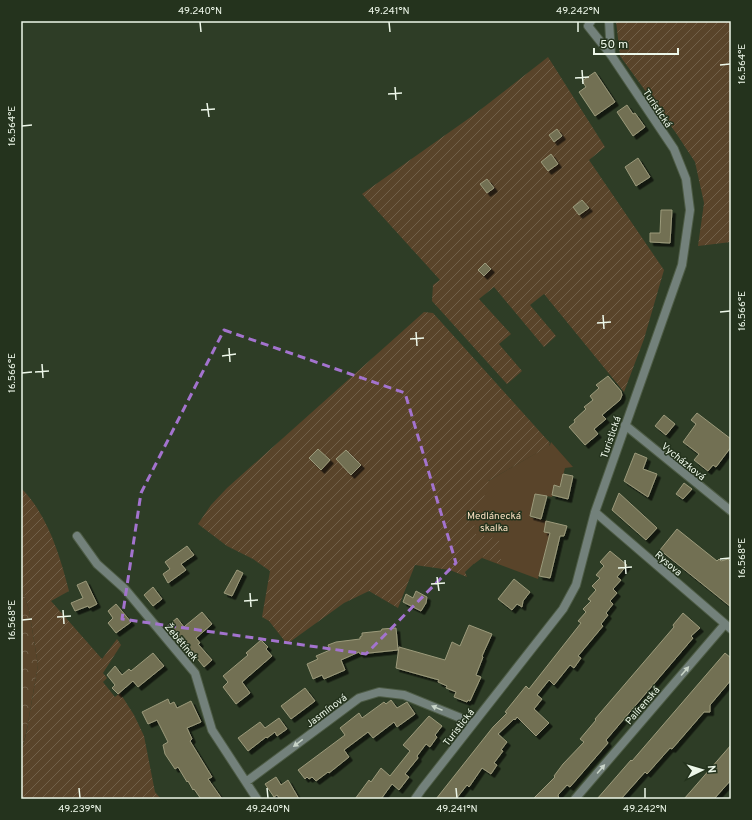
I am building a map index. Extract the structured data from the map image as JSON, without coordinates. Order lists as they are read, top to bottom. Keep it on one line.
{"streets":{"street":["Turistická","Vycházková","Rysova","Žebětínek","Palírenská","Jasmínová"]},"crossings":[["Turistická","Vycházková"],["Turistická","Rysova"],["Turistická","Jasmínová"],["Rysova","Palírenská"],["Žebětínek","Jasmínová"]],"one_way":["Palírenská","Jasmínová"],"parks":["Medlánecká skalka"],"scale_bar":"50 m","north":"right","coordinates":["49.240°N","49.241°N","49.242°N","16.564°E","16.566°E","16.568°E","49.239°N"]}
